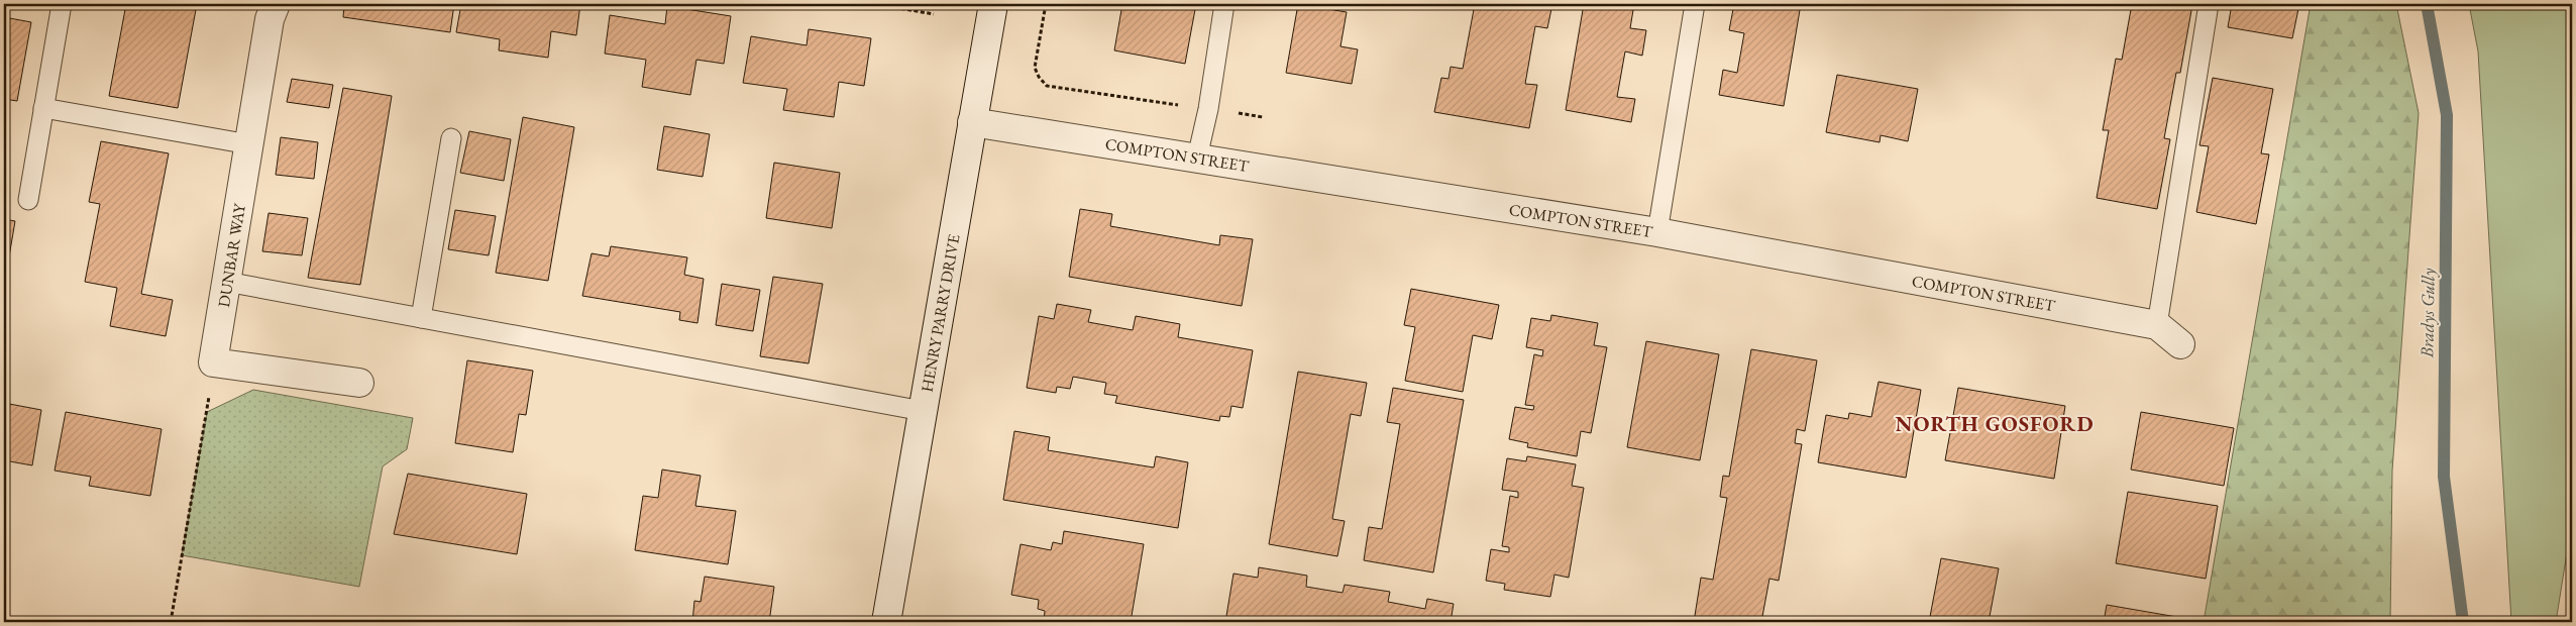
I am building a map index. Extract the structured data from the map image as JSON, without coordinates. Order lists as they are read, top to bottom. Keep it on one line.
{"streets":{"street":["COMPTON STREET","DUNBAR WAY","HENRY PARRY DRIVE"]},"crossings":[["COMPTON STREET","HENRY PARRY DRIVE"]],"districts":["NORTH GOSFORD"],"water":["Bradys Gully"]}
